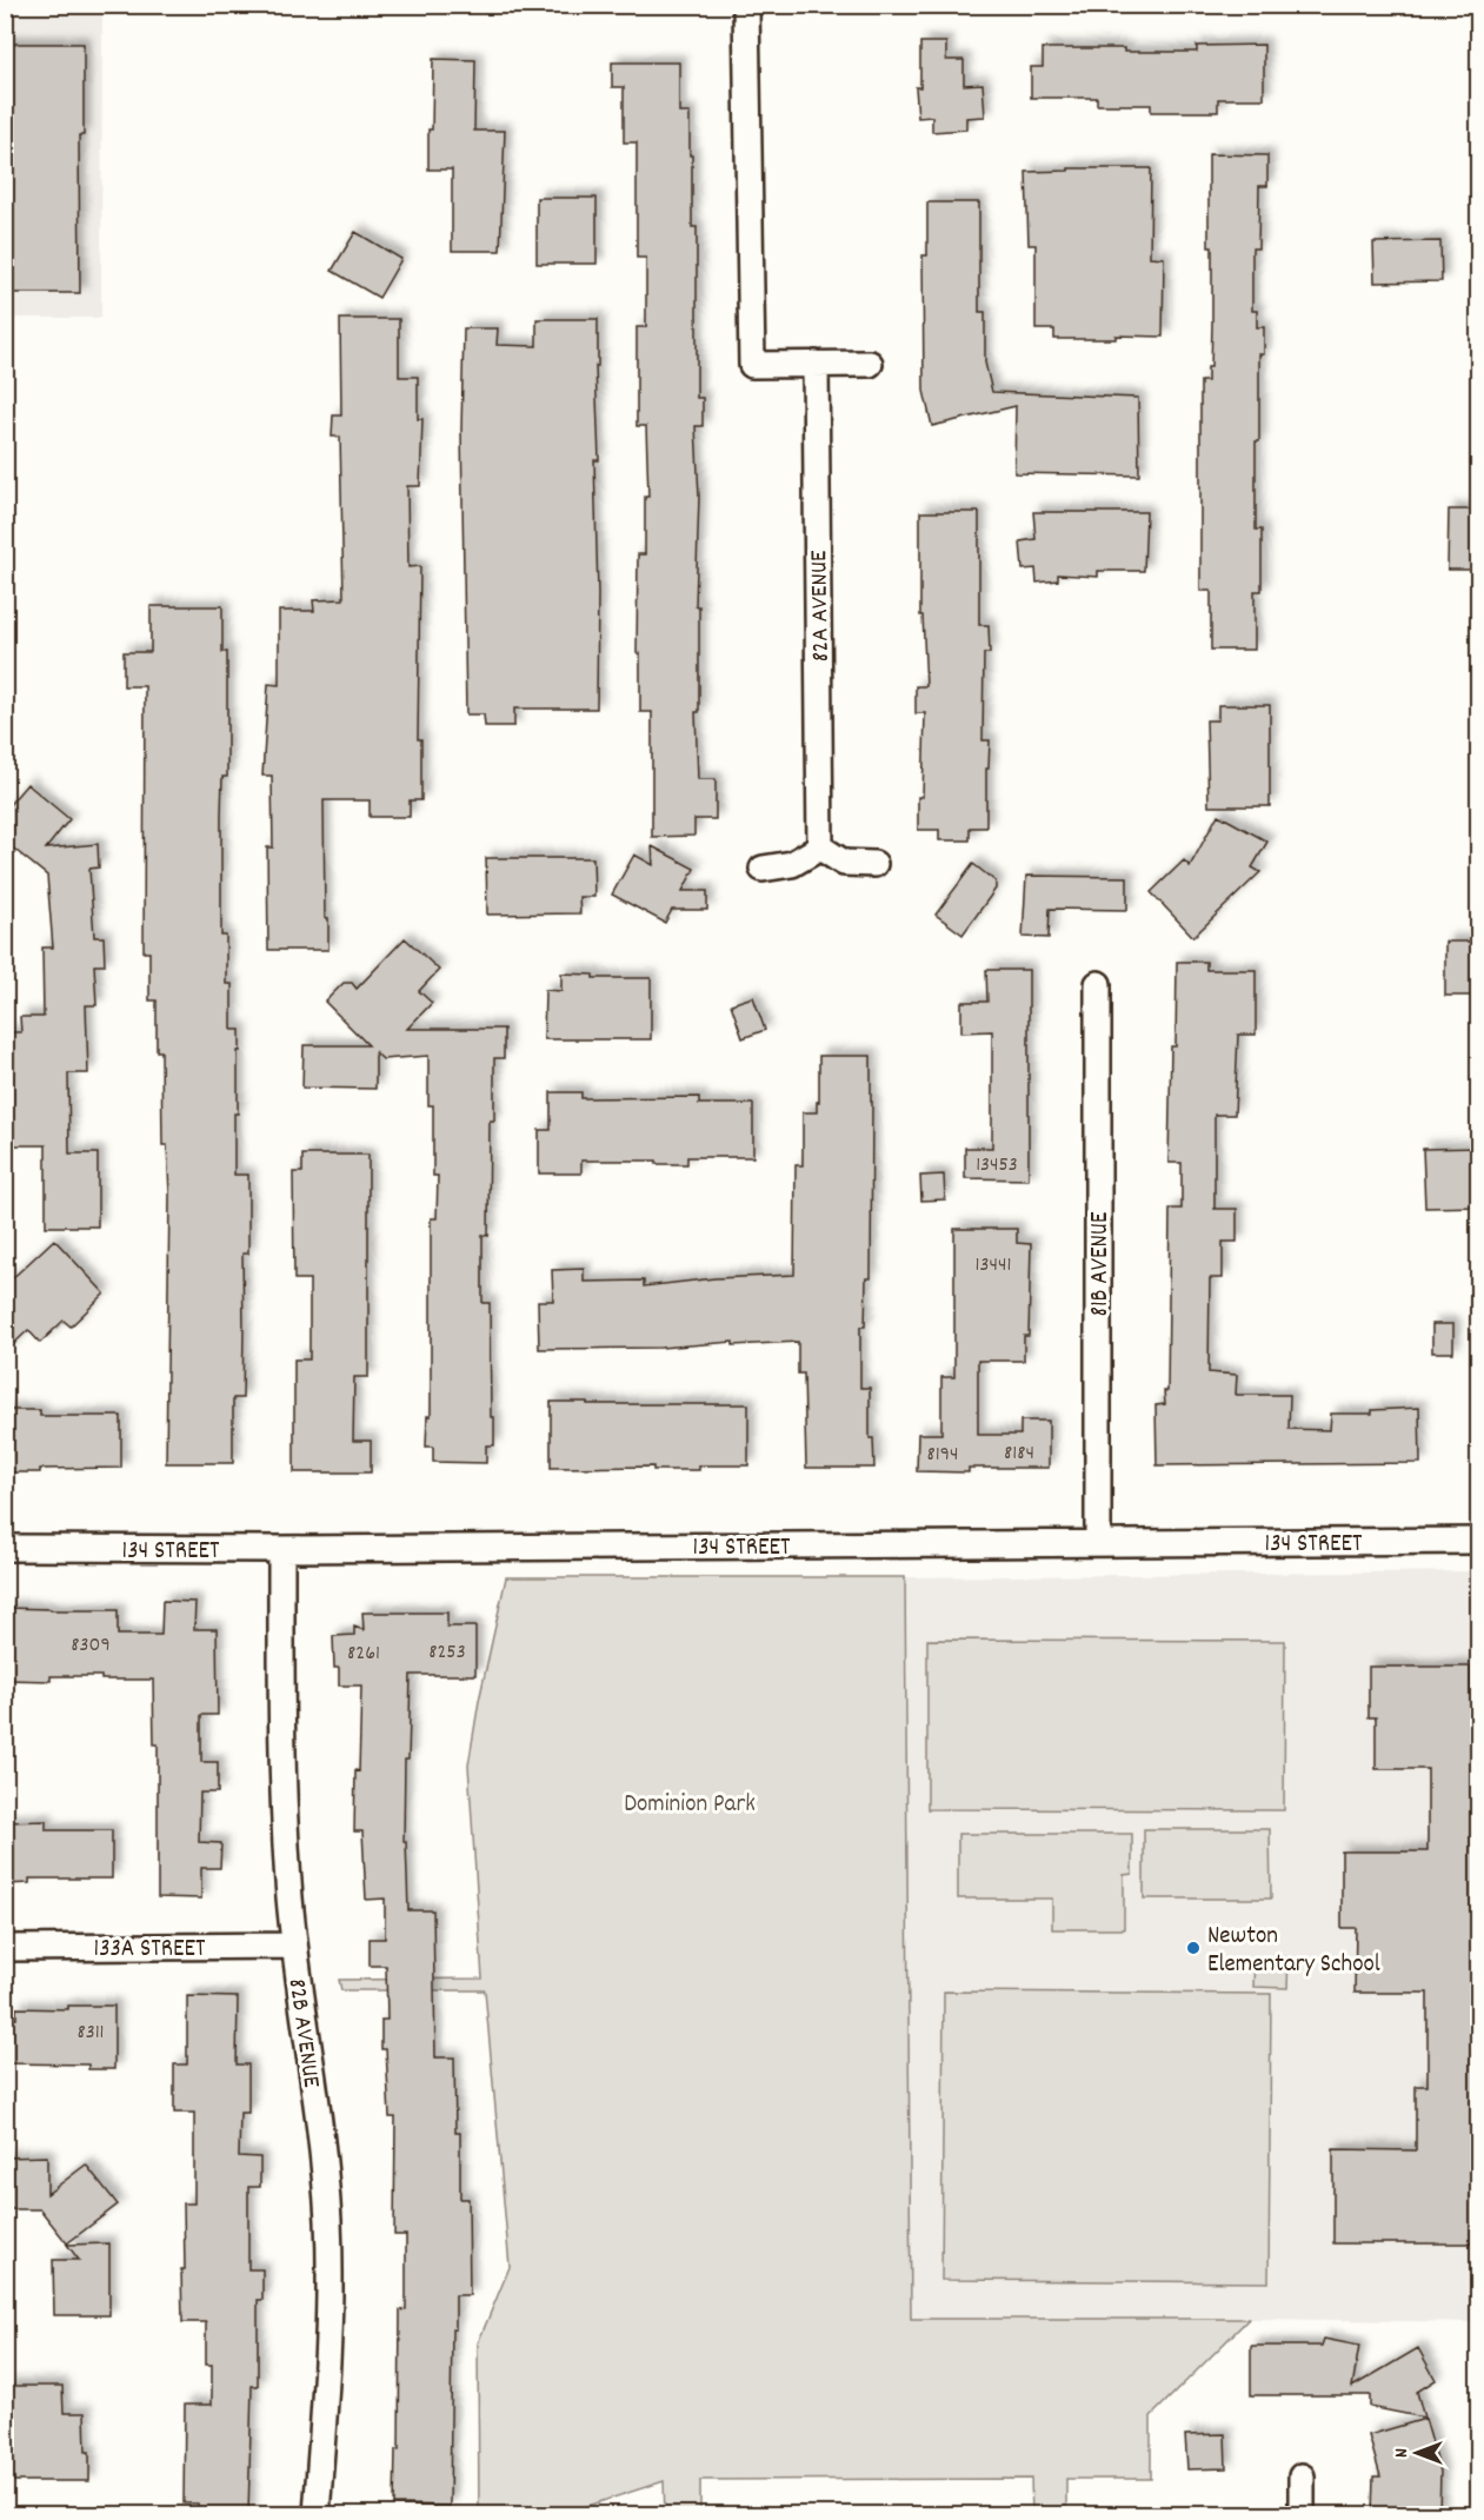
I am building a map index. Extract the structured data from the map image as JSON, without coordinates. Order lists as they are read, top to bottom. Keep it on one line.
{"streets":{"street":["82A AVENUE","81B AVENUE","134 STREET","133A STREET","82B AVENUE"]},"crossings":[["81B AVENUE","134 STREET"],["134 STREET","82B AVENUE"],["133A STREET","82B AVENUE"]],"parks":["Dominion Park"],"places":["Newton Elementary School"],"house_numbers":["13453","13441","8184","8194","8309","8253","8261","8311"],"north":"left"}
